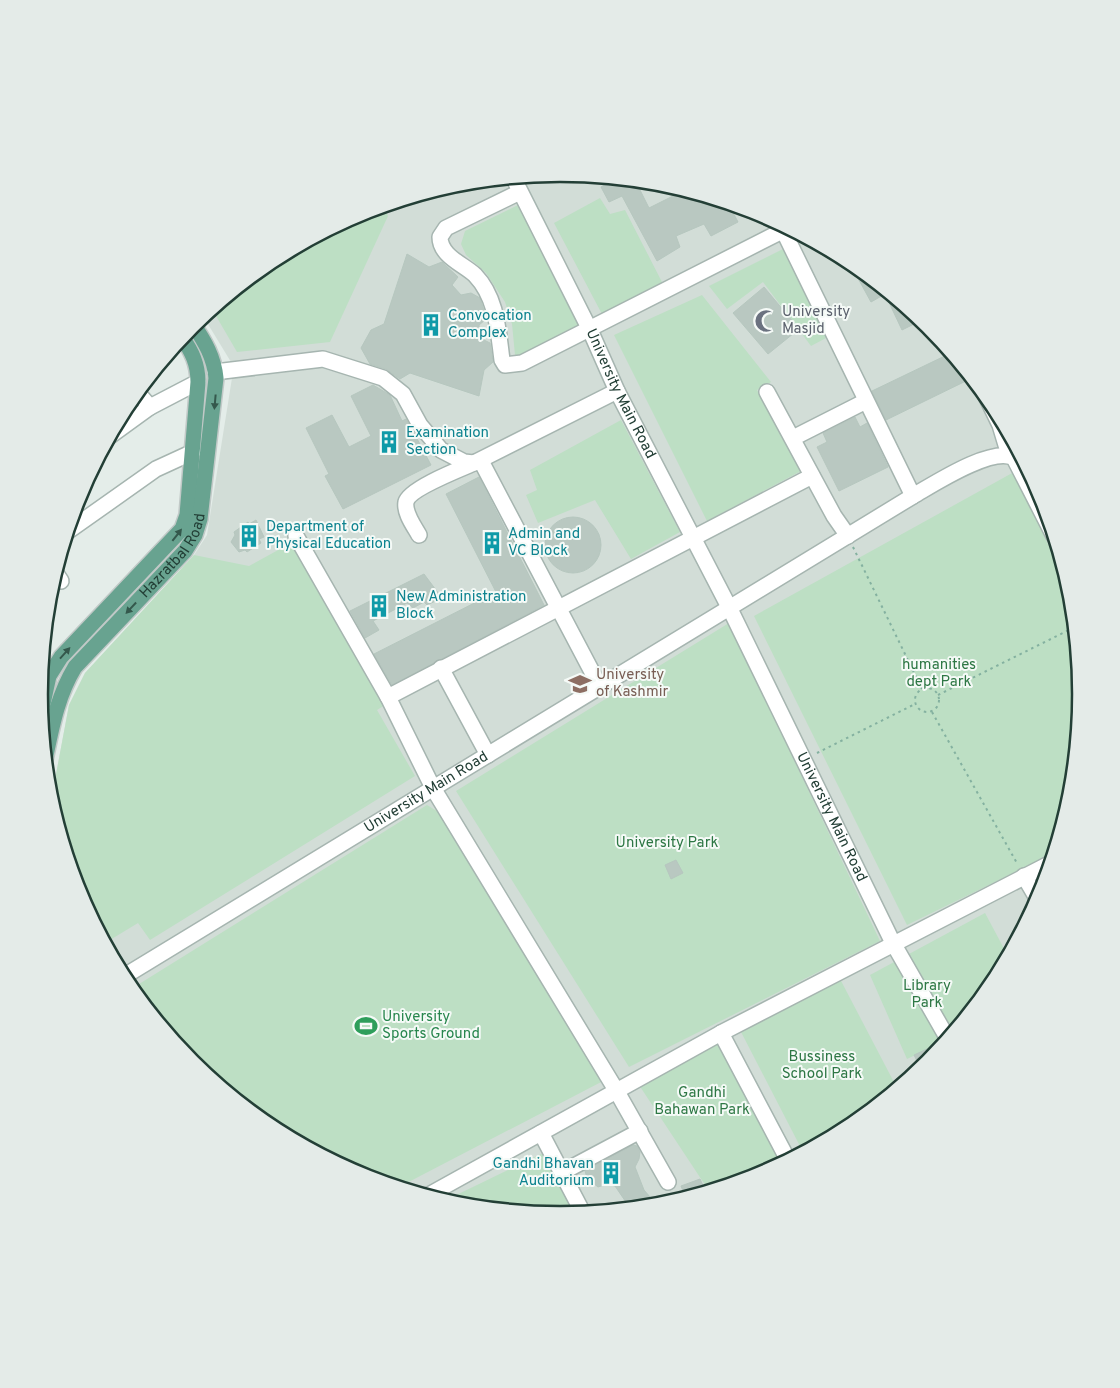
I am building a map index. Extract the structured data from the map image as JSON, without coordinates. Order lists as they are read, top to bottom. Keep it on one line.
{"streets":{"main road":["Hazratbal Road"],"street":["University Main Road"]},"parks":["humanities dept Park","University Park","Library Park","Bussiness School Park","Gandhi Bahawan Park"],"places":{"mosque":["University Masjid"],"building":["Convocation Complex","Examination Section","Department of Physical Education","Admin and VC Block","New Administration Block","Gandhi Bhavan Auditorium"],"school or university":["University of Kashmir"],"sports":["University Sports Ground"]}}
